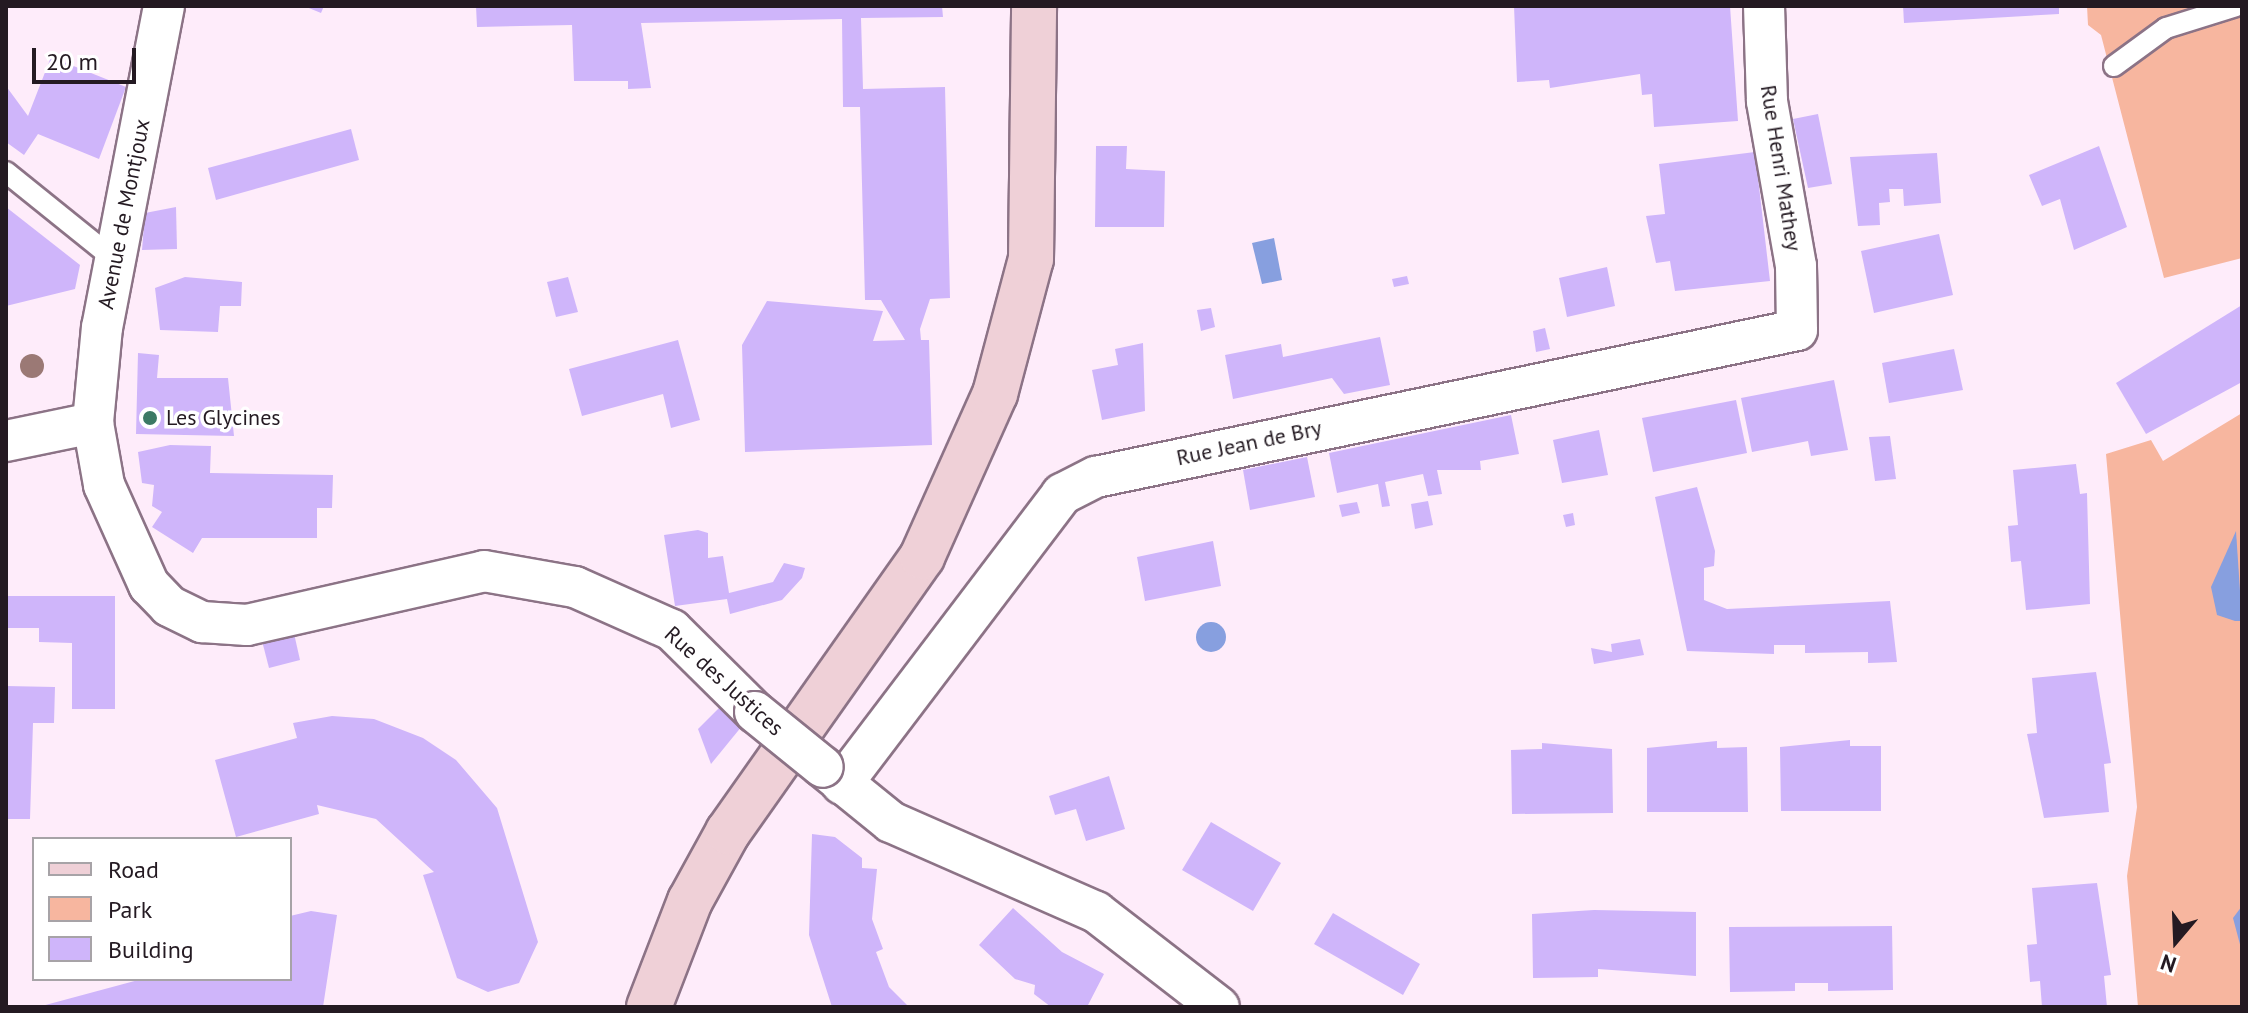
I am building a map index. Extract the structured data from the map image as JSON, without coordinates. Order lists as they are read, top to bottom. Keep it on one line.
{"streets":{"street":["Rue Henri Mathey","Avenue de Montjoux","Rue Jean de Bry","Rue des Justices"]},"crossings":[["Rue Henri Mathey","Rue Jean de Bry"],["Avenue de Montjoux","Rue des Justices"],["Rue Jean de Bry","Rue des Justices"]],"places":["Les Glycines"],"legend":["Road","Park","Building"],"scale_bar":"20 m","north":"bottom"}
